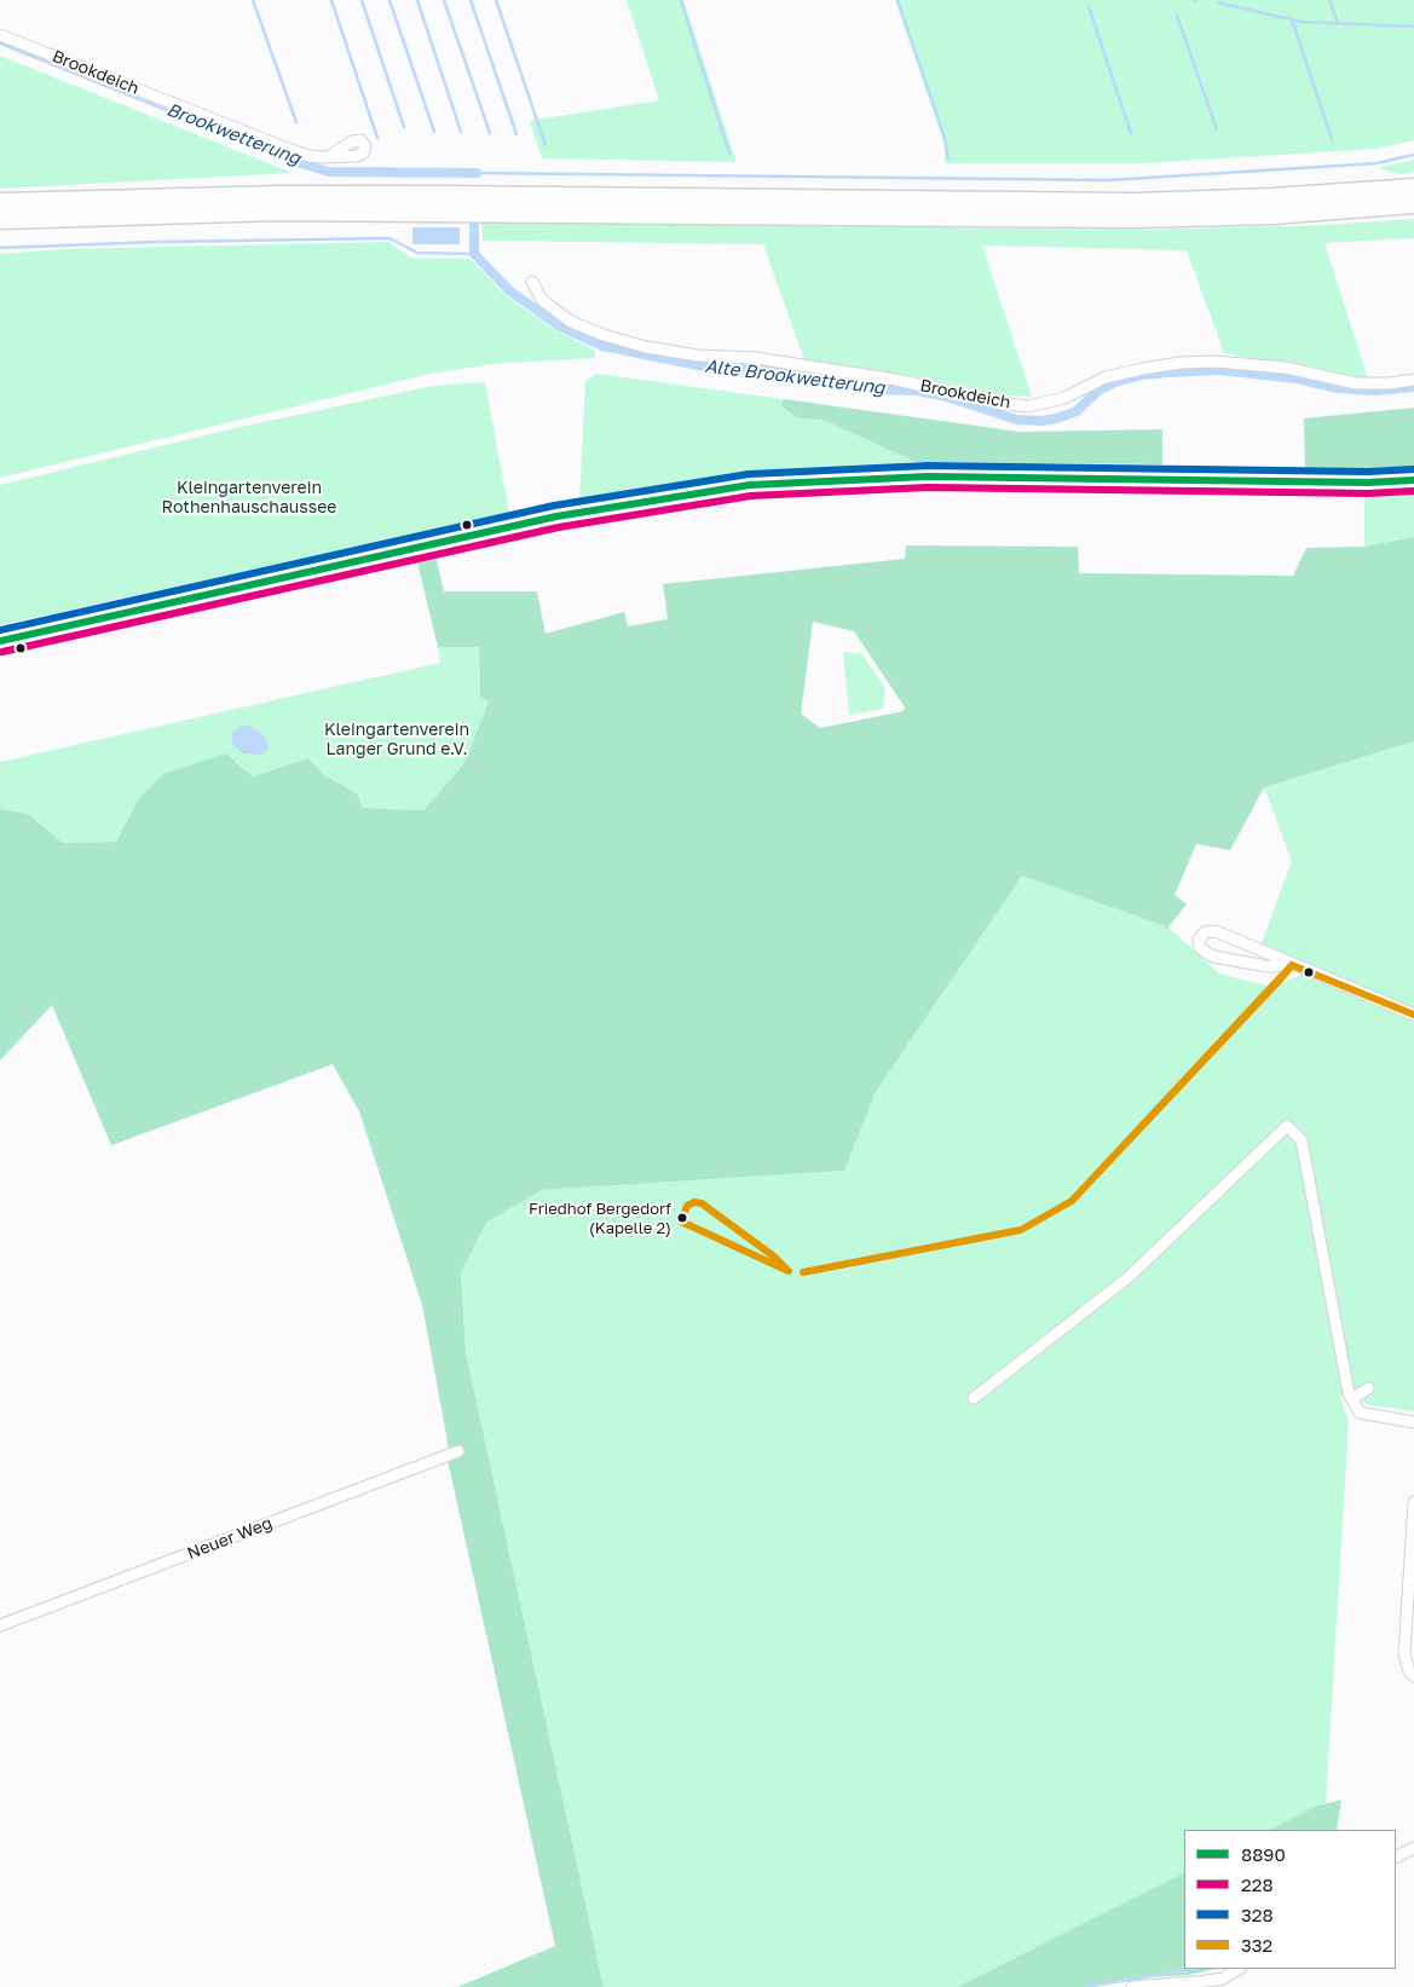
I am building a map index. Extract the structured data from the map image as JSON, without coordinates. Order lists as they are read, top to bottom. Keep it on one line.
{"streets":{"street":["Brookdeich","Neuer Weg"]},"water":["Brookwetterung","Alte Brookwetterung"],"parks":["Kleingartenverein Rothenhauschaussee","Kleingartenverein Langer Grund e.V."],"places":["Friedhof Bergedorf (Kapelle 2)"],"lines":["transit line 328","transit line 8890","transit line 228","transit line 332"],"legend":["8890","228","328","332"]}
